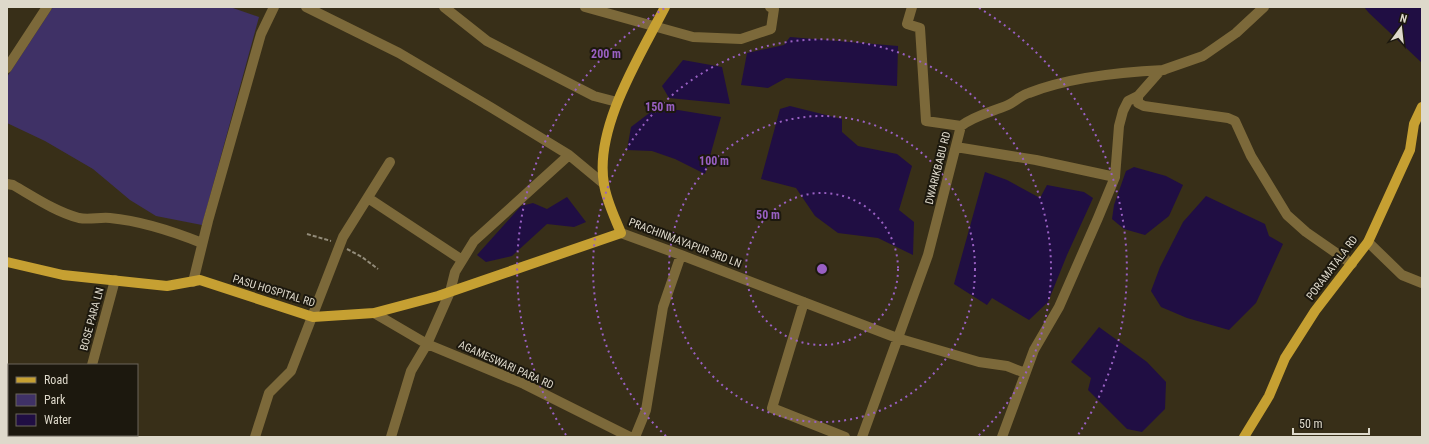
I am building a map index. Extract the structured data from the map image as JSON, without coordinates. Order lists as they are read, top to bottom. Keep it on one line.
{"streets":{"main road":["PRACHINMAYAPUR 3RD LN","PORAMATALA RD","PASU HOSPITAL RD"],"street":["DWARIKBABU RD","BOSE PARA LN","AGAMESWARI PARA RD"]},"crossings":[["DWARIKBABU RD","PRACHINMAYAPUR 3RD LN"],["PRACHINMAYAPUR 3RD LN","PASU HOSPITAL RD"],["PASU HOSPITAL RD","BOSE PARA LN"],["PASU HOSPITAL RD","AGAMESWARI PARA RD"]],"legend":["Road","Park","Water"],"scale_bar":"50 m","north":"top","rings":["200 m","150 m","100 m","50 m"]}
